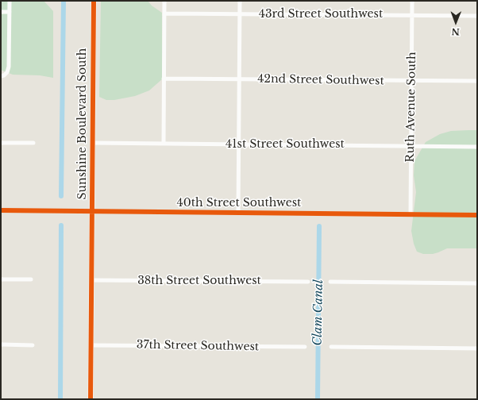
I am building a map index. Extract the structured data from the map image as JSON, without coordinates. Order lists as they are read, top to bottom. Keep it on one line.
{"streets":{"street":["43rd Street Southwest","42nd Street Southwest","Ruth Avenue South","Sunshine Boulevard South","41st Street Southwest","40th Street Southwest","38th Street Southwest","37th Street Southwest"]},"crossings":[["43rd Street Southwest","Ruth Avenue South"],["42nd Street Southwest","Ruth Avenue South"],["Ruth Avenue South","41st Street Southwest"],["Ruth Avenue South","40th Street Southwest"],["Sunshine Boulevard South","41st Street Southwest"],["Sunshine Boulevard South","40th Street Southwest"],["Sunshine Boulevard South","38th Street Southwest"],["Sunshine Boulevard South","37th Street Southwest"]],"water":["Clam Canal"],"north":"bottom"}
